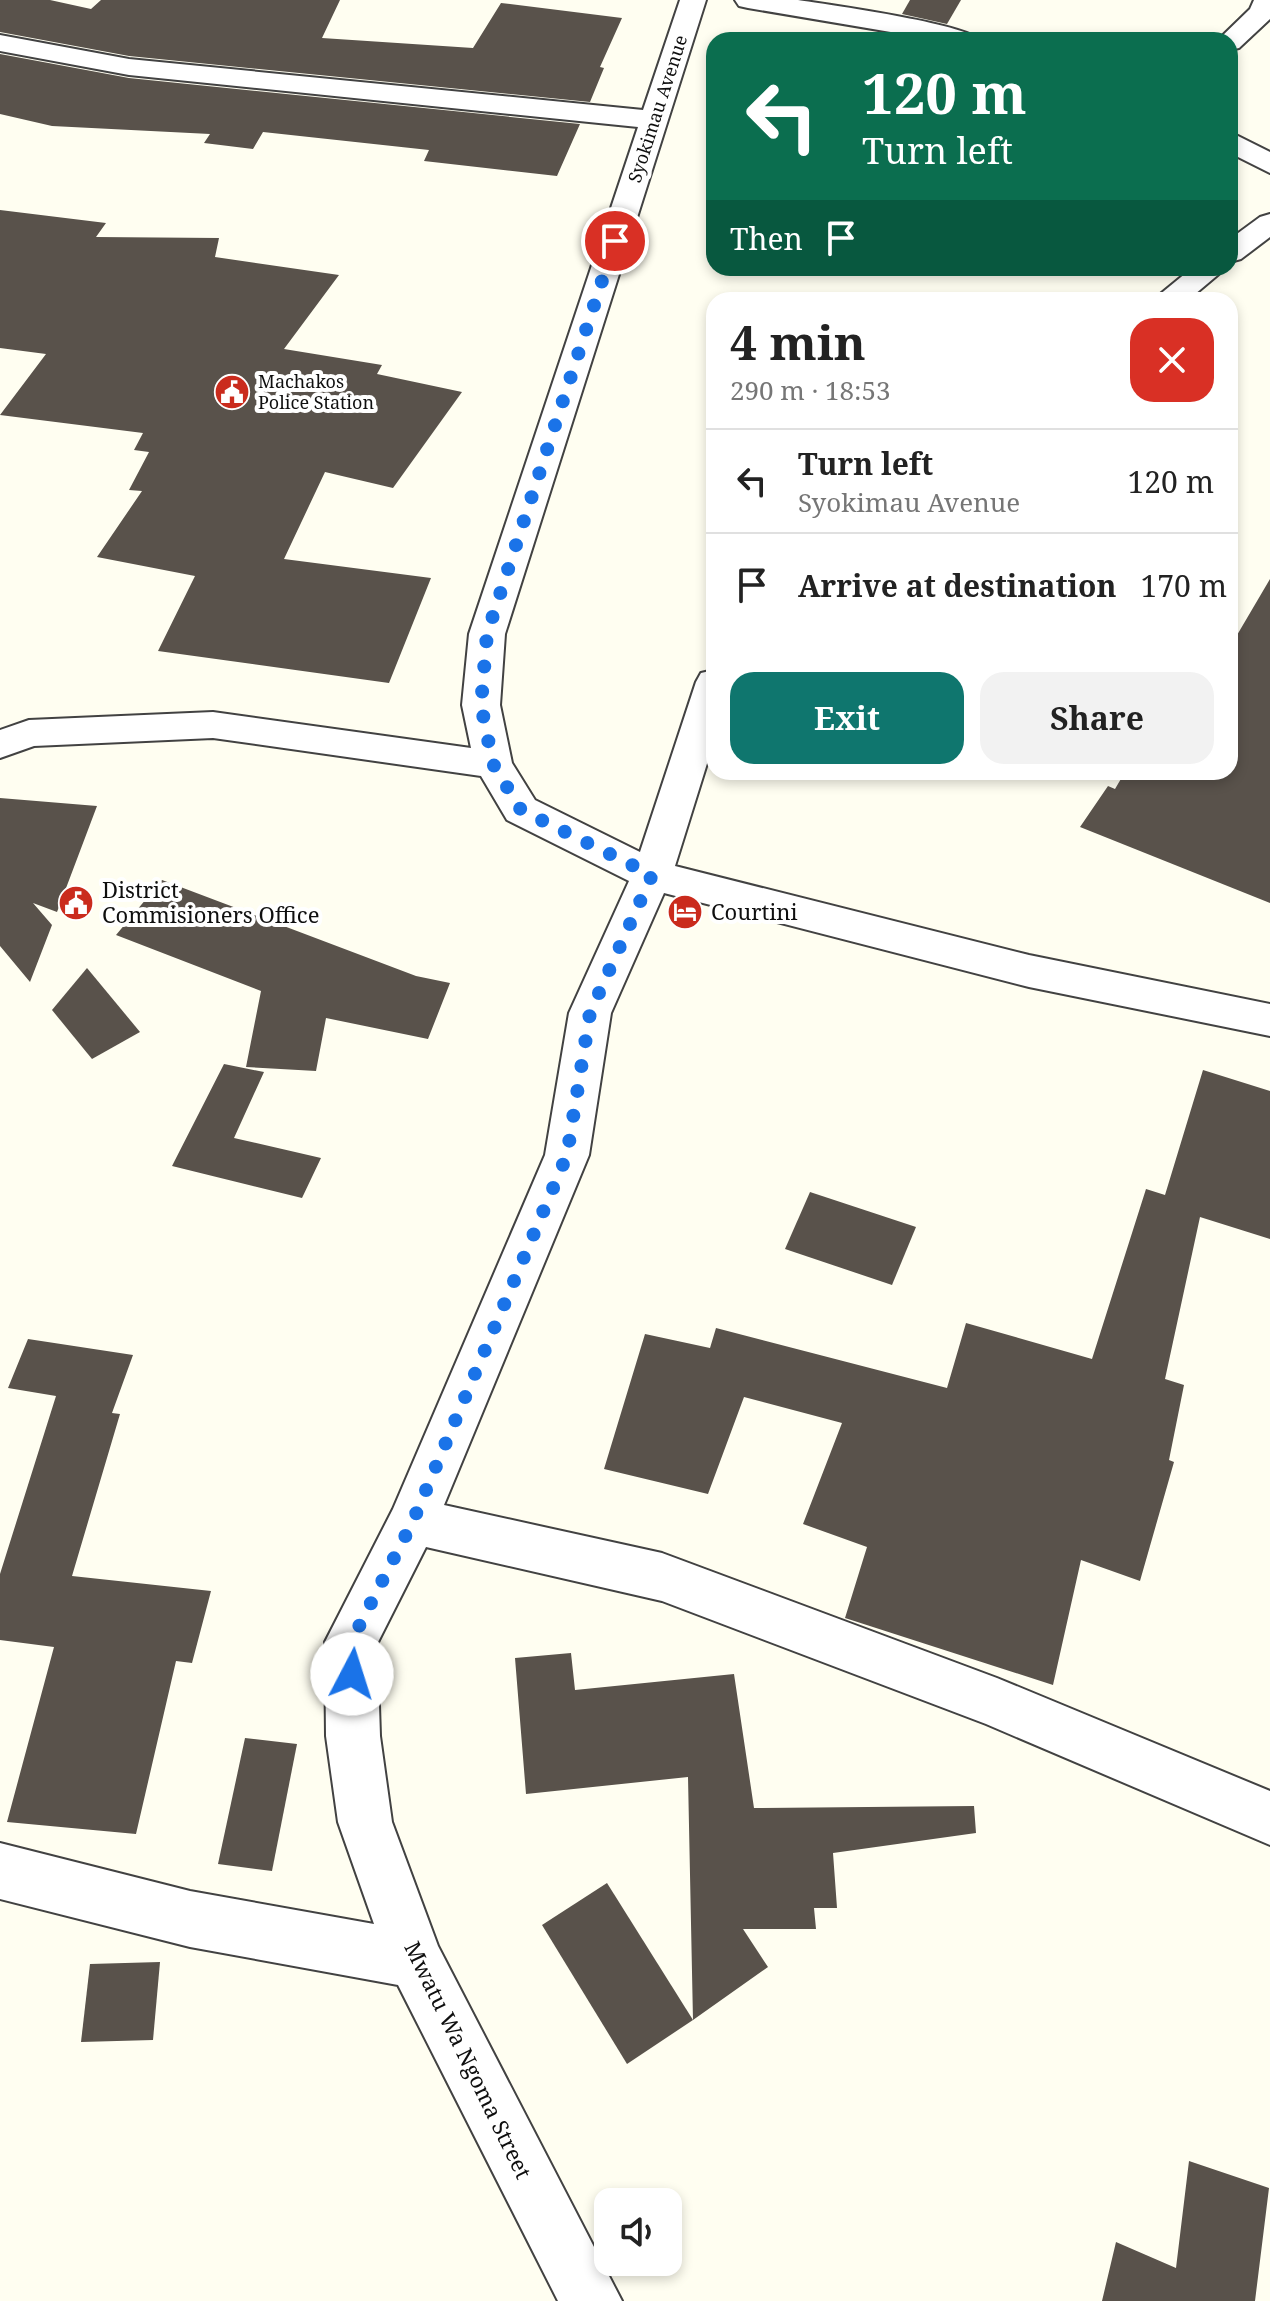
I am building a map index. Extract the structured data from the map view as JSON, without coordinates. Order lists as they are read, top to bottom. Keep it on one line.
{"streets":{"street":["Syokimau Avenue","Mwatu Wa Ngoma Street"]},"crossings":[["Syokimau Avenue","Mwatu Wa Ngoma Street"]],"places":{"public building":["Machakos Police Station","District Commisioners Office"],"hotel":["Courtini"]},"page":{"turn":["120 m","Turn left"],"then":"Then","heading":["4 min","290 m · 18:53"],"list":[{"name":"Turn left","note":"Syokimau Avenue","value":"120 m"},{"name":"Arrive at destination","value":"170 m"}],"buttons":["Exit","Share"]}}
